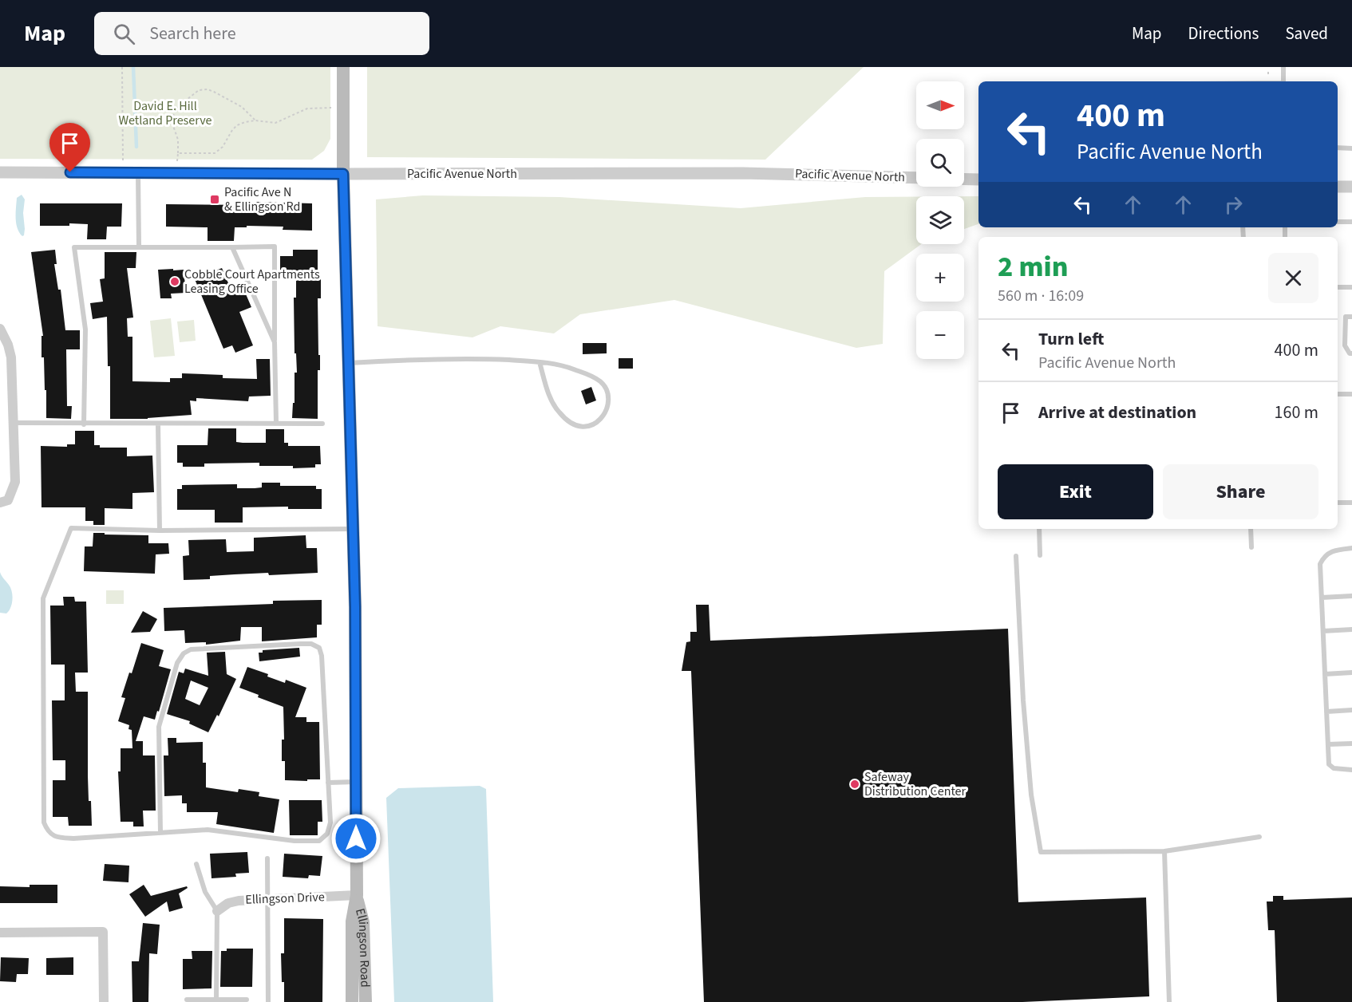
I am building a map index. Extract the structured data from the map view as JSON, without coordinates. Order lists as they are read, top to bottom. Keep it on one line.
{"streets":{"main road":["Ellingson Road"],"street":["Pacific Avenue North","Ellingson Drive"]},"crossings":[["Pacific Avenue North","Ellingson Road"],["Ellingson Drive","Ellingson Road"]],"parks":["David E. Hill Wetland Preserve"],"places":{"transit":["Pacific Ave N & Ellingson Rd"],"other":["Cobble Court Apartments Leasing Office","Safeway Distribution Center"]},"north":"right","page":{"header":"Map","search":"Search here","nav":["Map","Directions","Saved"],"map_buttons":["+","−"],"turn":["400 m","Pacific Avenue North"],"heading":["2 min","560 m · 16:09"],"list":[{"name":"Turn left","note":"Pacific Avenue North","value":"400 m"},{"name":"Arrive at destination","value":"160 m"}],"buttons":["Exit","Share"]}}
